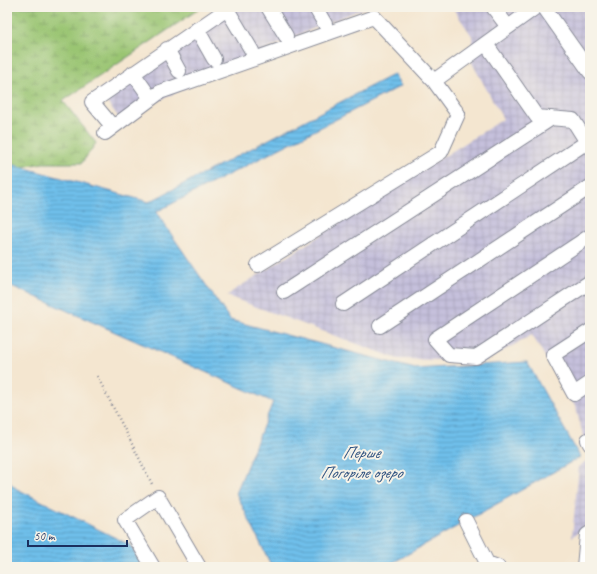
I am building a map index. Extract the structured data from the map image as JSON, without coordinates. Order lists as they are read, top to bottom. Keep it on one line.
{"water":["Перше Погоріле озеро"],"scale_bar":"50 m"}
